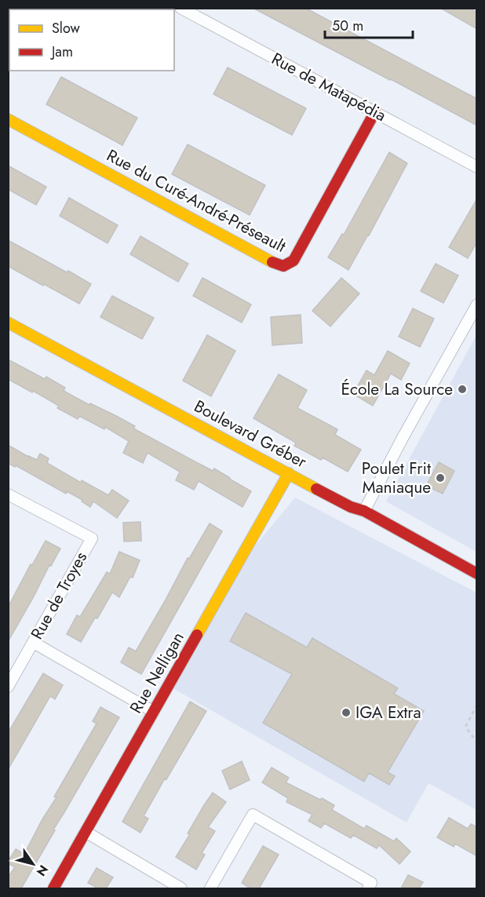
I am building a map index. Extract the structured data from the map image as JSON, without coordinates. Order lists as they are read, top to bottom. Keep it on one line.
{"streets":{"street":["Rue de Matapédia","Rue du Curé-André-Préseault","Boulevard Gréber","Rue de Troyes","Rue Nelligan"]},"crossings":[["Rue de Matapédia","Rue du Curé-André-Préseault"],["Boulevard Gréber","Rue Nelligan"]],"places":["École La Source","Poulet Frit Maniaque","IGA Extra"],"legend":["Slow","Jam"],"scale_bar":"50 m","north":"bottom right"}
